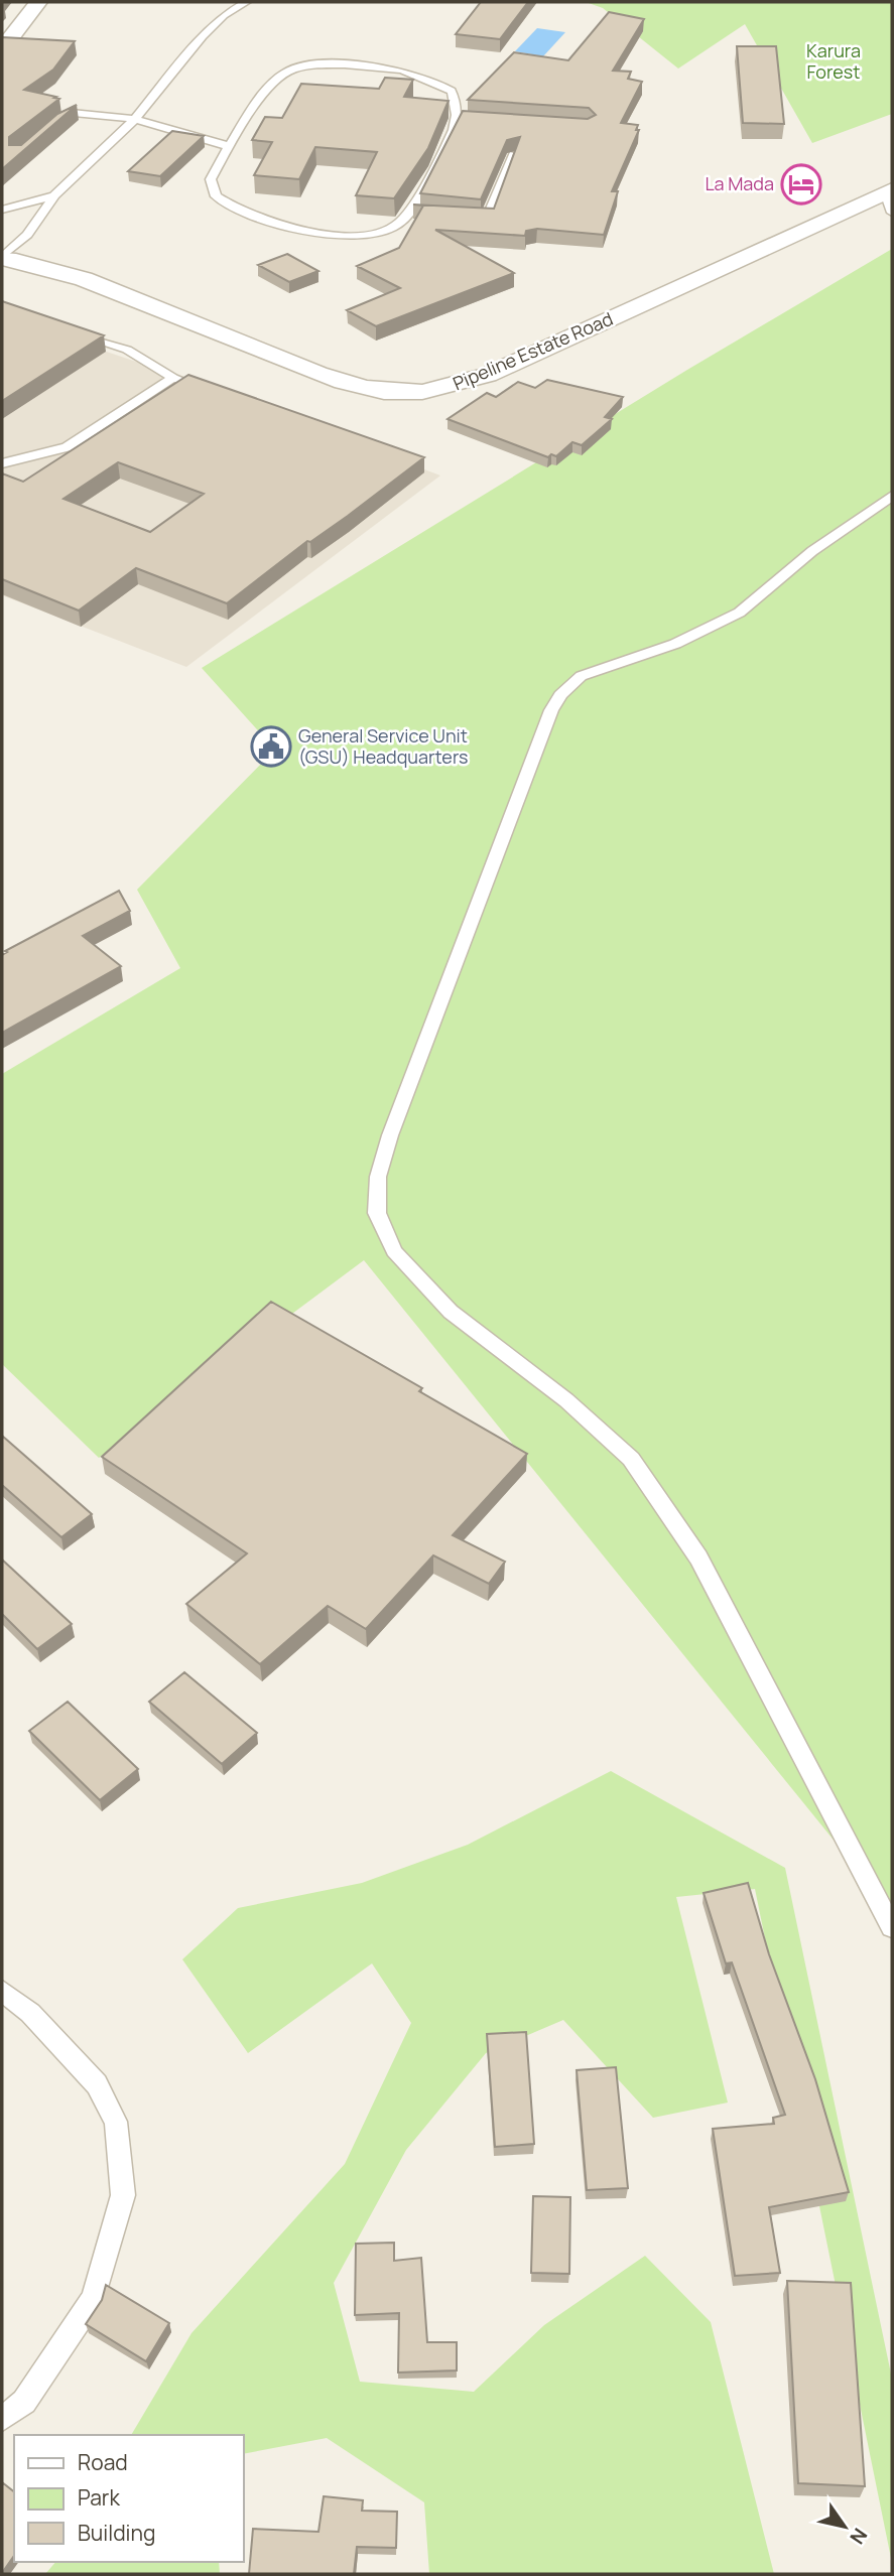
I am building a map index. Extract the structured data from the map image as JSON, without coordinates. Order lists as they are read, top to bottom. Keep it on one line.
{"streets":{"street":["Pipeline Estate Road"]},"parks":["Karura Forest"],"places":{"hotel":["La Mada"],"public building":["General Service Unit (GSU) Headquarters"]},"legend":["Road","Park","Building"],"north":"bottom right"}
